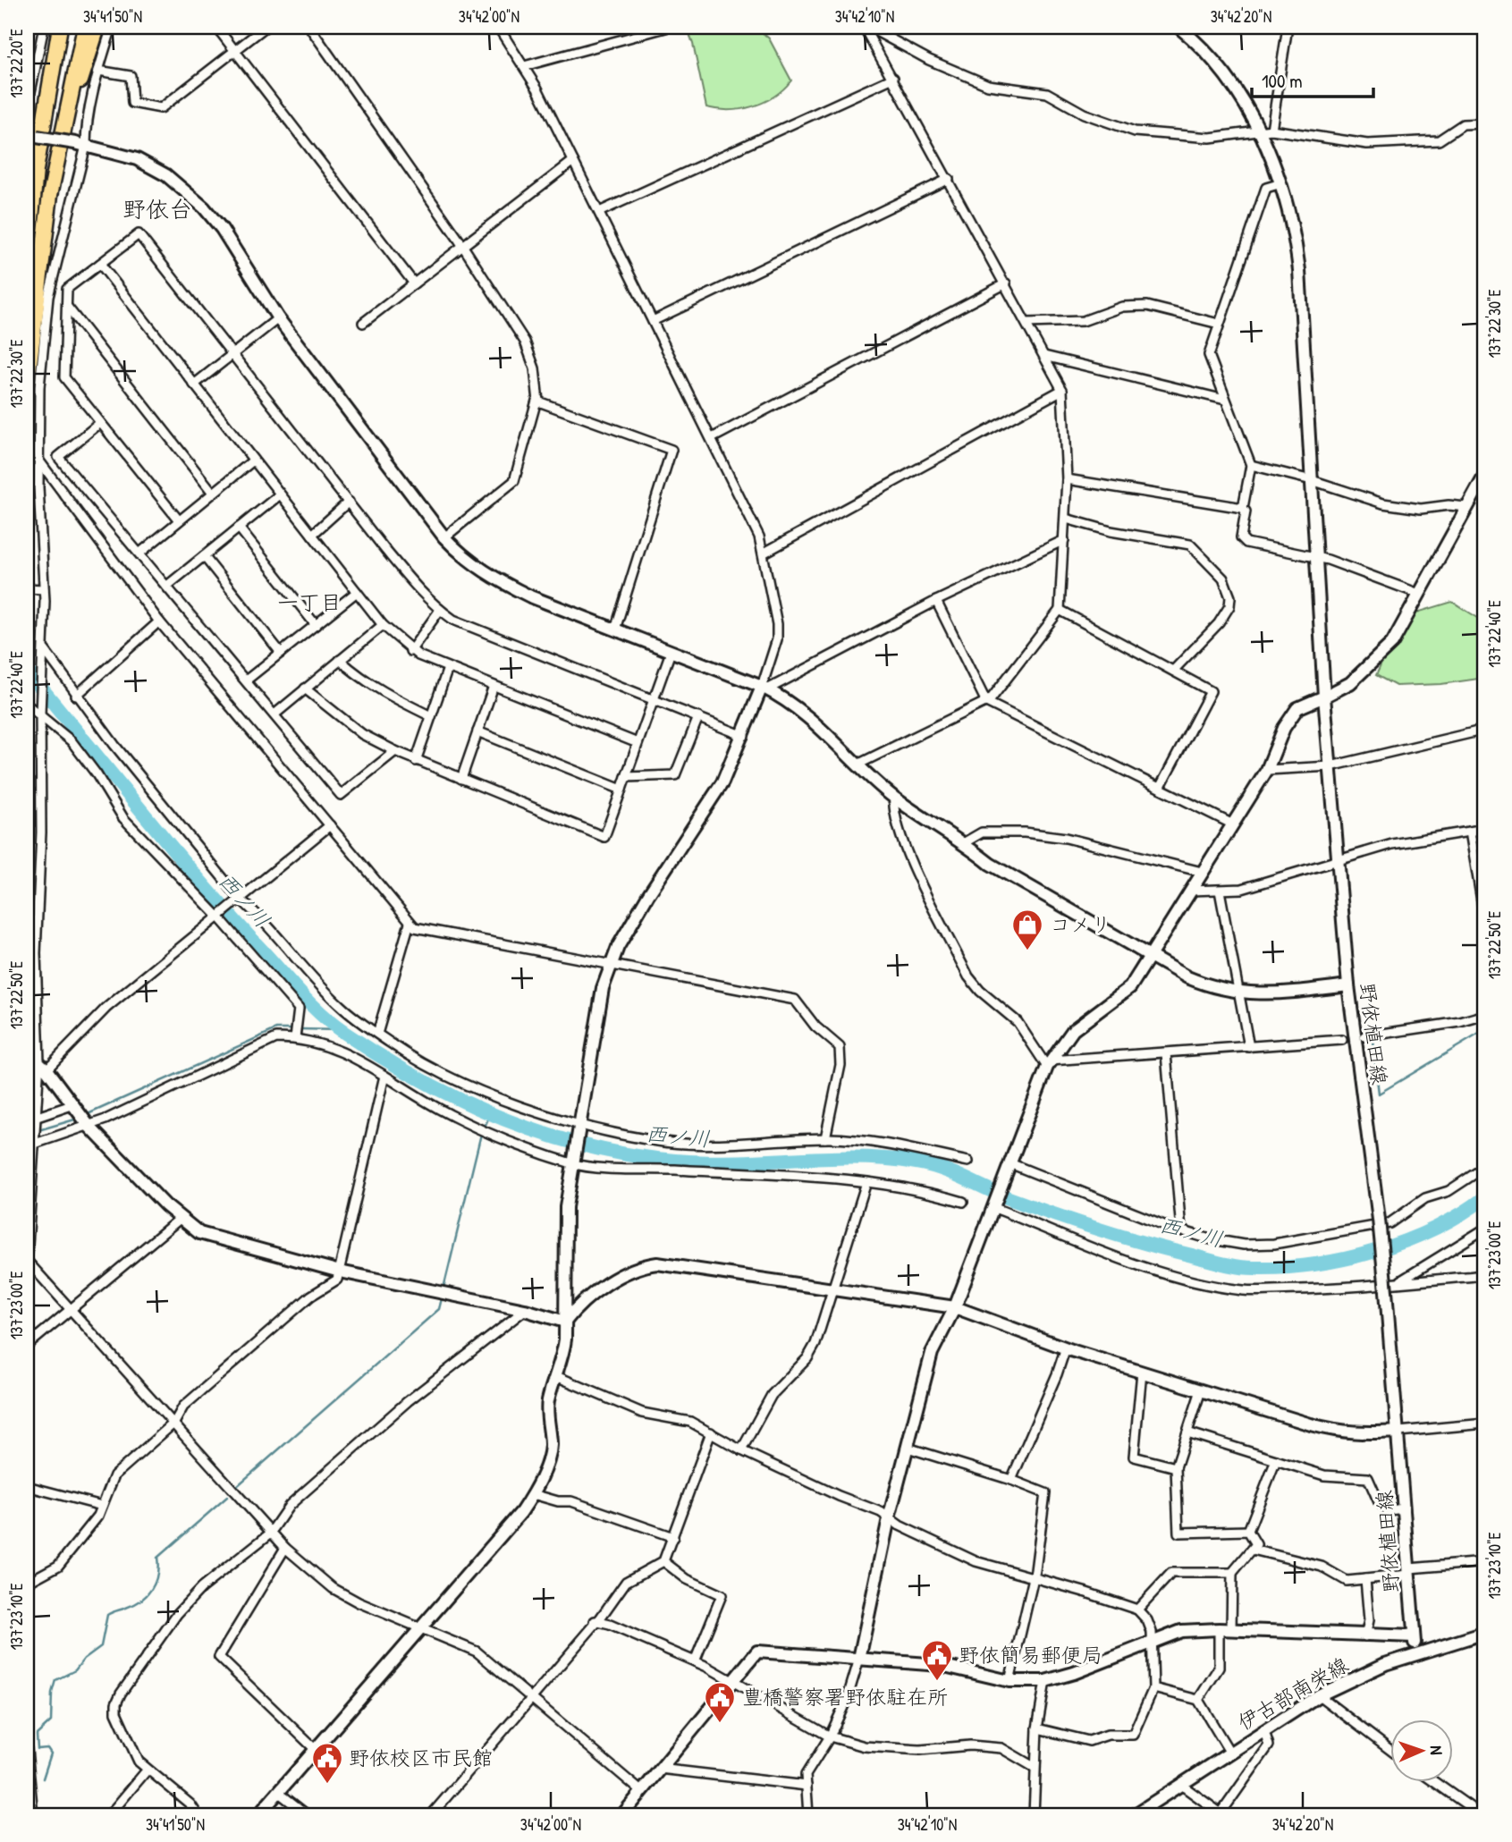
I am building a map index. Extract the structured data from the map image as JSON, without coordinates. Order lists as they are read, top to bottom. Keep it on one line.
{"streets":{"street":["野依植田線","伊古部南栄線"]},"crossings":[["野依植田線","伊古部南栄線"]],"districts":["野依台","一丁目"],"water":["西ノ川"],"places":{"shop":["コメリ"],"public building":["野依簡易郵便局","豊橋警察署野依駐在所","野依校区市民館"]},"scale_bar":"100 m","north":"right","coordinates":["34°41'50\"N","34°42'00\"N","34°42'10\"N","34°42'20\"N","137°22'20\"E","137°22'30\"E","137°22'40\"E","137°22'50\"E","137°23'00\"E","137°23'10\"E"]}
